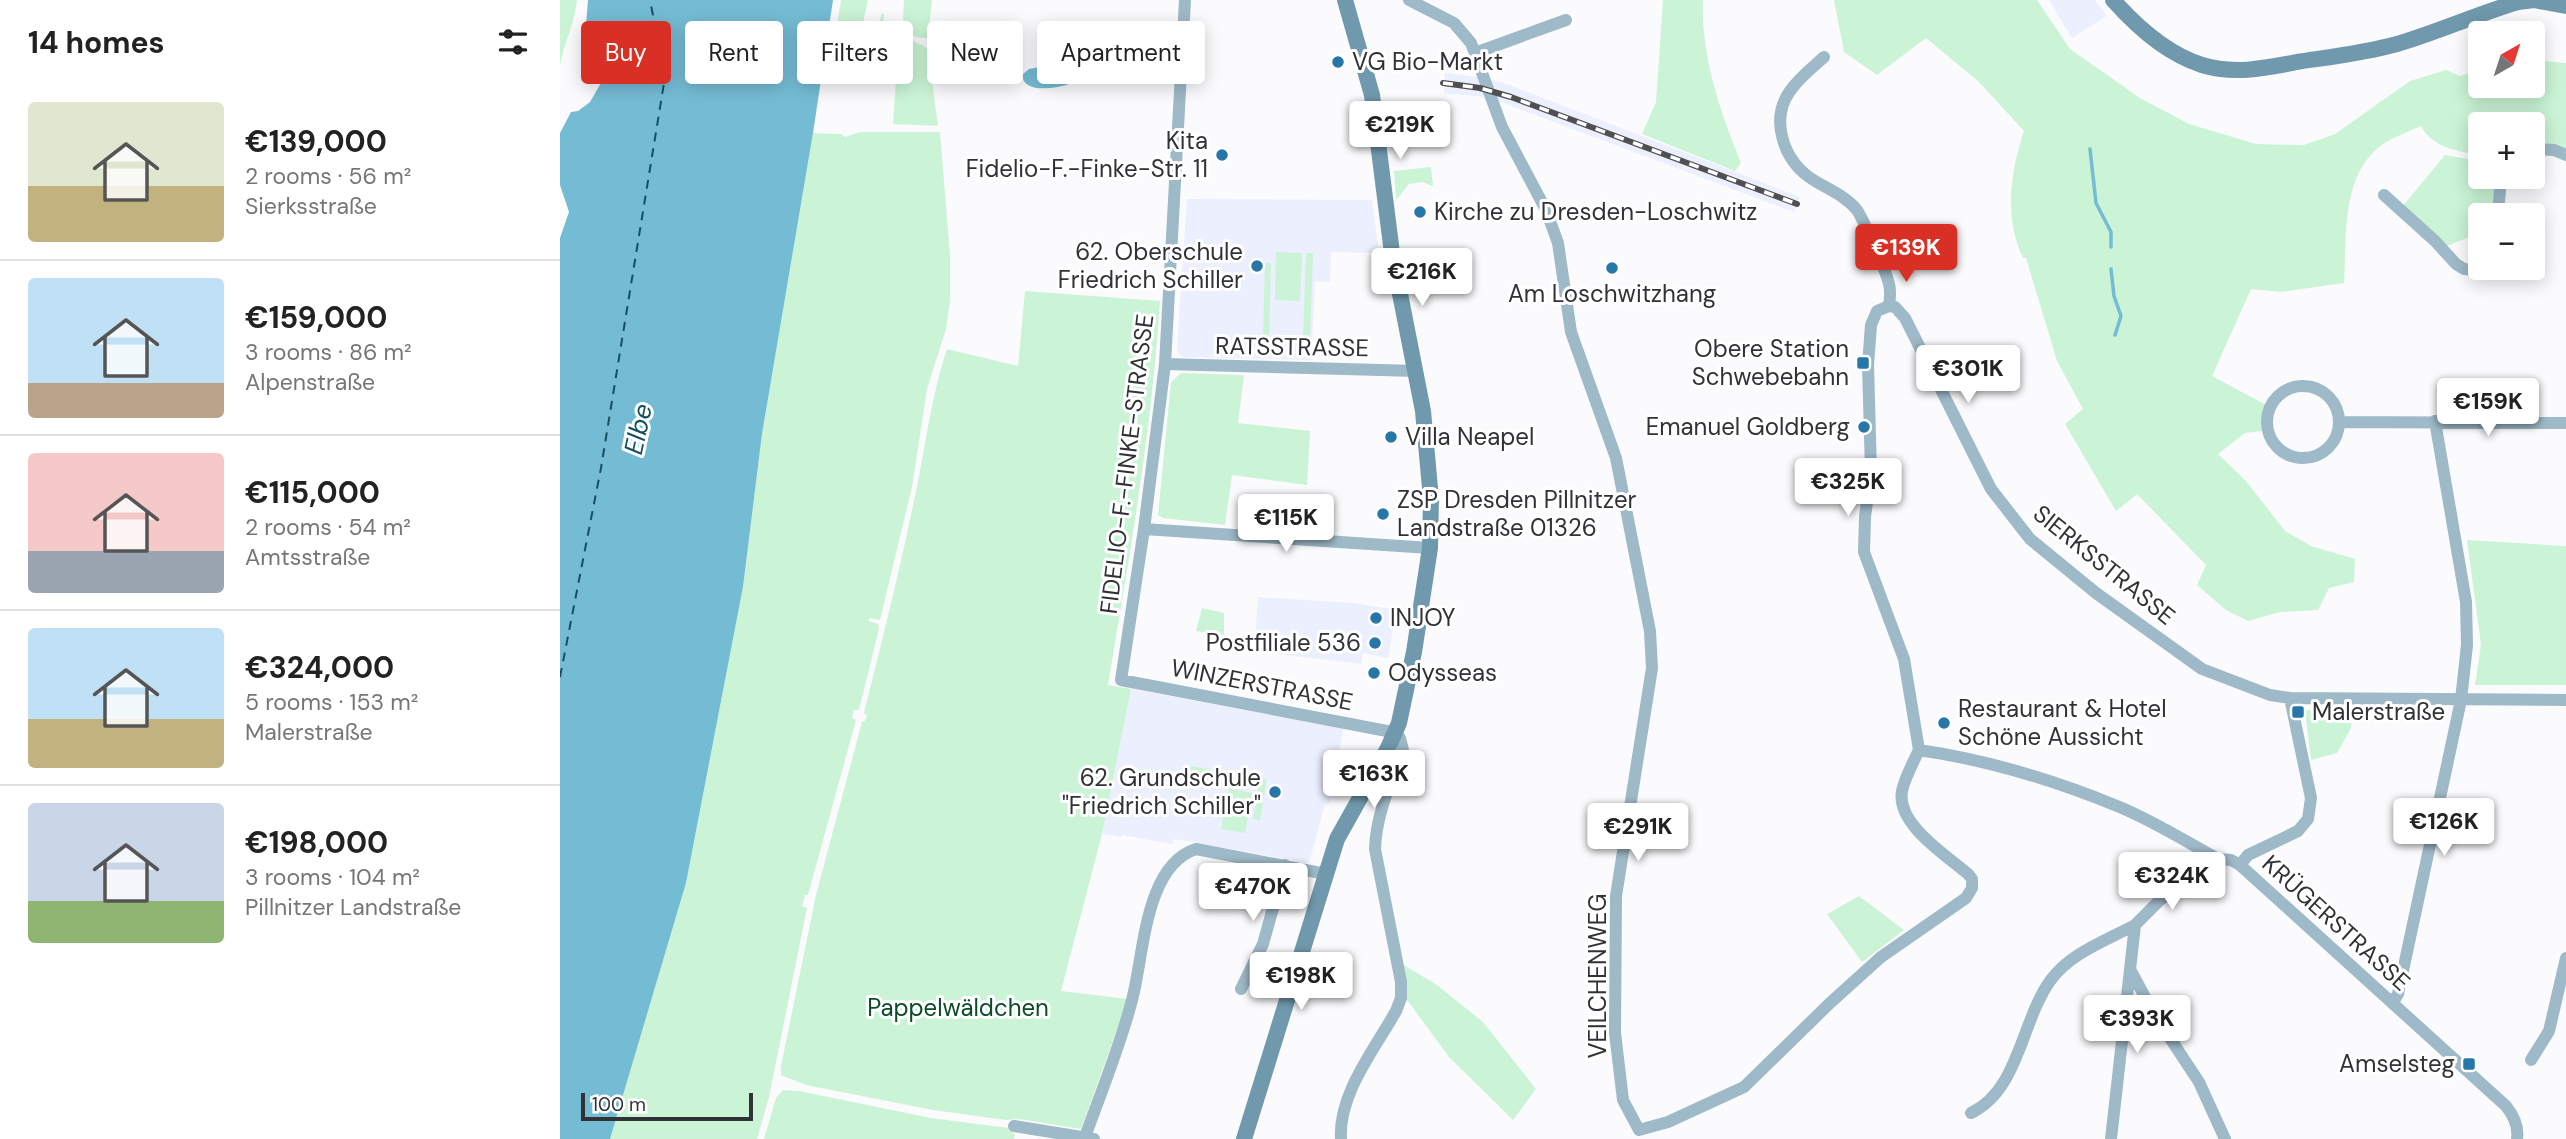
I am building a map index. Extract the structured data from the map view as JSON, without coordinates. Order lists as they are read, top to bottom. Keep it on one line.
{"streets":{"street":["RATSSTRASSE","FIDELIO-F.-FINKE-STRASSE","SIERKSSTRASSE","WINZERSTRASSE","KRÜGERSTRASSE","VEILCHENWEG"]},"crossings":[["RATSSTRASSE","FIDELIO-F.-FINKE-STRASSE"],["FIDELIO-F.-FINKE-STRASSE","WINZERSTRASSE"]],"water":["Elbe"],"parks":["Pappelwäldchen"],"places":{"other":["VG Bio-Markt","Kita Fidelio-F.-Finke-Str. 11","Kirche zu Dresden-Loschwitz","62. Oberschule Friedrich Schiller","Am Loschwitzhang","Emanuel Goldberg","Villa Neapel","ZSP Dresden Pillnitzer Landstraße 01326","INJOY","Postfiliale 536","Odysseas","Restaurant & Hotel Schöne Aussicht","62. Grundschule \"Friedrich Schiller\""],"transit":["Obere Station Schwebebahn","Malerstraße","Amselsteg"]},"scale_bar":"100 m","north":"top right","page":{"heading":"14 homes","map_buttons":["+","−"],"chip":["Buy","Rent","Filters","New","Apartment"],"list":[{"name":"€139,000","note":"2 rooms · 56 m² · Sierksstraße"},{"name":"€159,000","note":"3 rooms · 86 m² · Alpenstraße"},{"name":"€115,000","note":"2 rooms · 54 m² · Amtsstraße"},{"name":"€324,000","note":"5 rooms · 153 m² · Malerstraße"},{"name":"€198,000","note":"3 rooms · 104 m² · Pillnitzer Landstraße"}],"price":["€219K","€139K","€216K","€301K","€159K","€325K","€115K","€163K","€126K","€291K","€324K","€470K","€198K","€393K"],"scale":"100 m"}}
